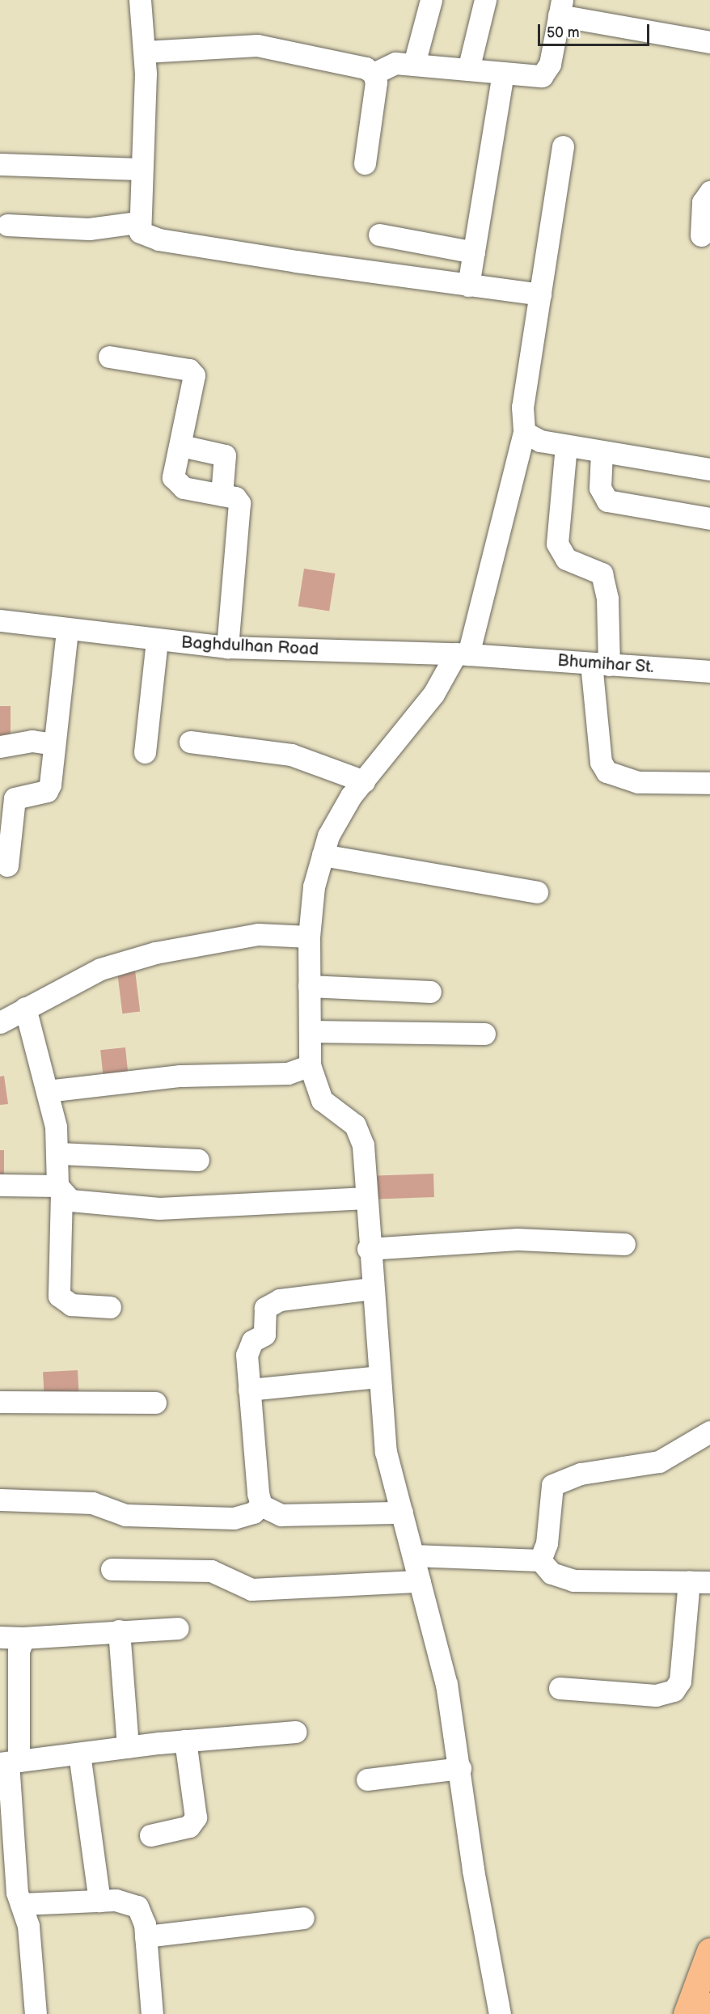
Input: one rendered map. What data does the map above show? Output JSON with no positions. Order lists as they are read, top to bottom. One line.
{"streets":{"street":["Baghdulhan Road","Bhumihar St."]},"crossings":[["Baghdulhan Road","Bhumihar St."]],"scale_bar":"50 m"}
